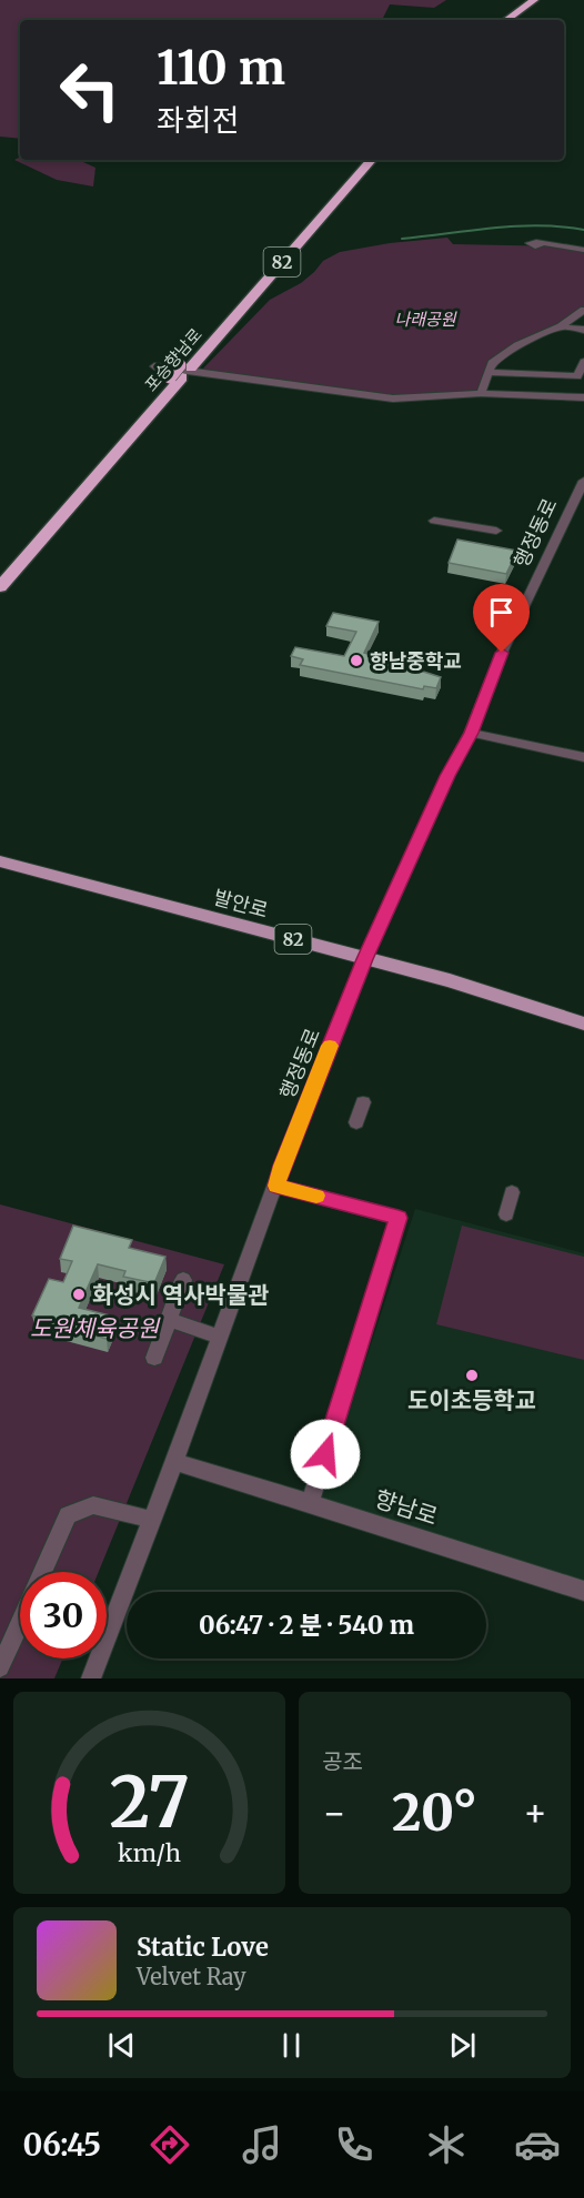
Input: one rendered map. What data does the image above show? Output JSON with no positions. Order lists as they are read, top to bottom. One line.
{"streets":{"highway":["82","포승향남로"],"main road":["발안로"],"street":["행정동로","향남로"]},"crossings":[["행정동로","발안로"],["행정동로","향남로"]],"parks":["나래공원","도원체육공원"],"places":["향남중학교","화성시 역사박물관","도이초등학교"],"page":{"turn":["110 m","좌회전"],"limit":"30","trip":"06:47 · 2 분 · 540 m","tile":"공조","heat":["−","20°","+"],"song":["Static Love","Velvet Ray"],"tabs":"06:45","gauge":["27","km/h"]}}
